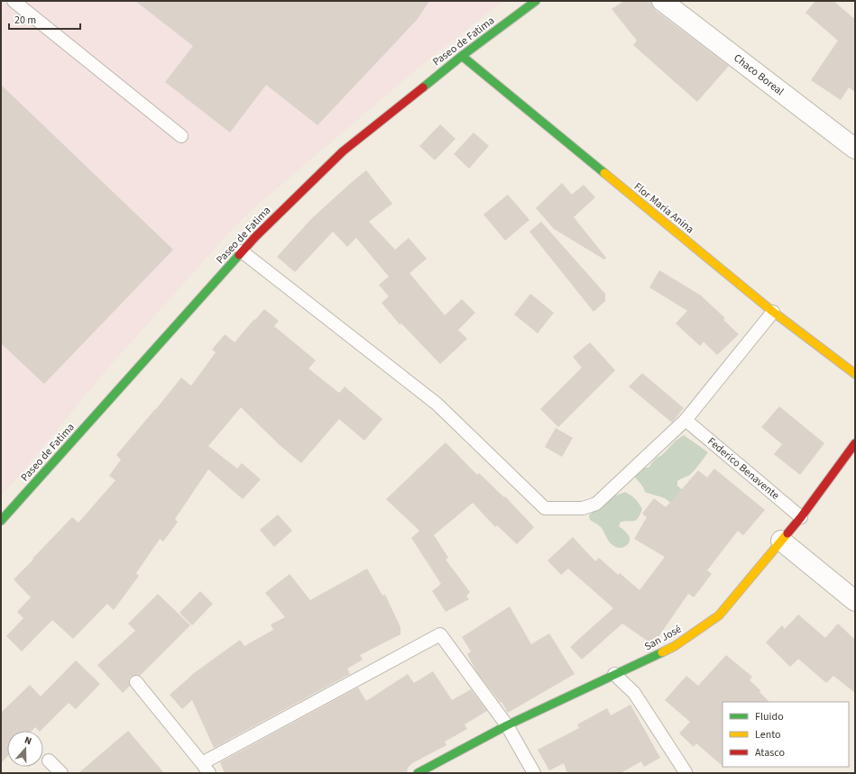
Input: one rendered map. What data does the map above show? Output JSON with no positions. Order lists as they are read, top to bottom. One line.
{"streets":{"street":["Paseo de Fatima","Chaco Boreal","Flor Maria Anina","San José"],"lane":["Federico Benavente"]},"crossings":[["Paseo de Fatima","Flor Maria Anina"],["Federico Benavente","San José"]],"legend":["Fluido","Lento","Atasco"],"scale_bar":"20 m","north":"top"}
